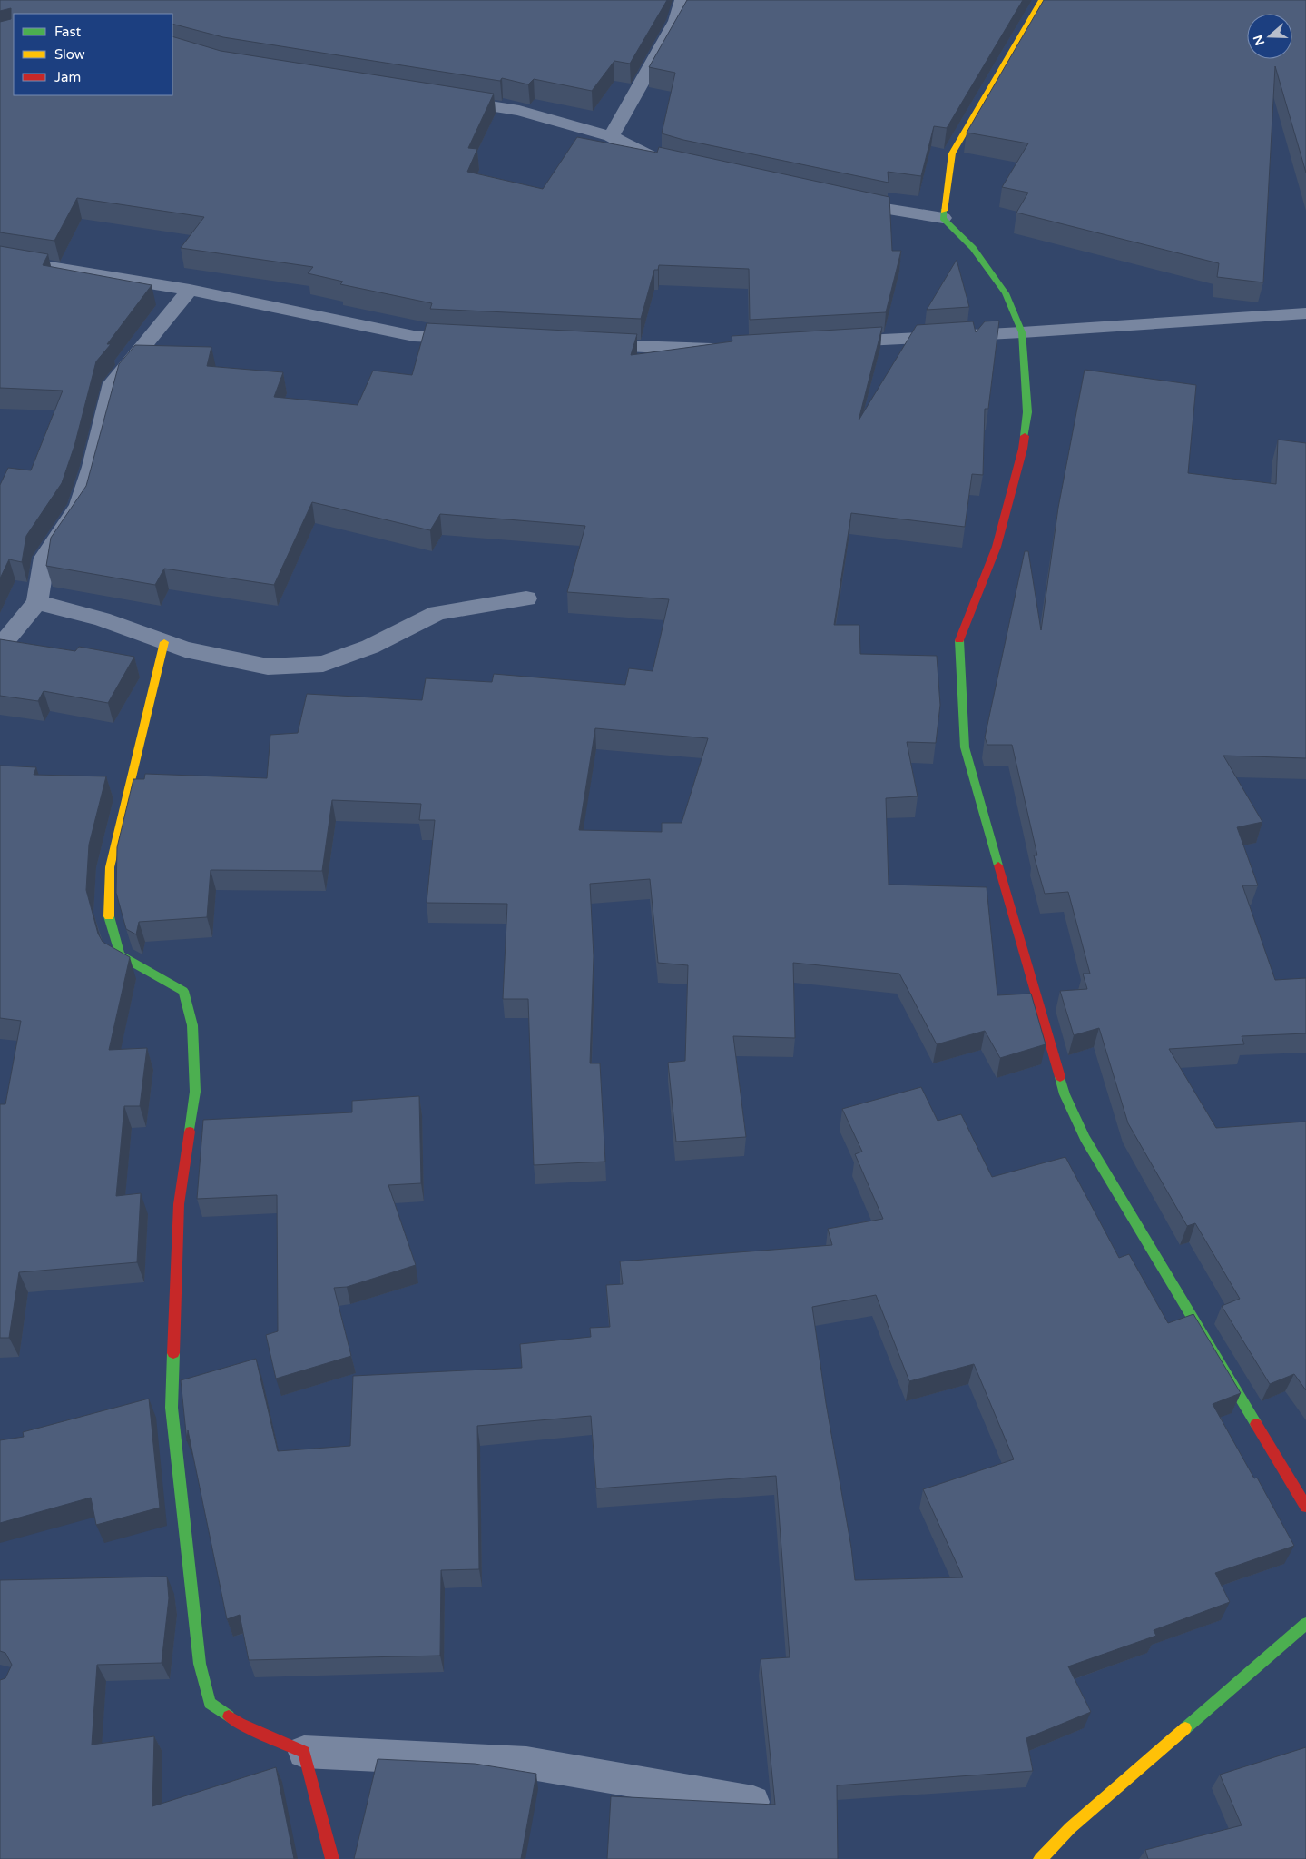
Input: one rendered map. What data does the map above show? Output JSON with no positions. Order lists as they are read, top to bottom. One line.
{"legend":["Fast","Slow","Jam"],"north":"left"}
